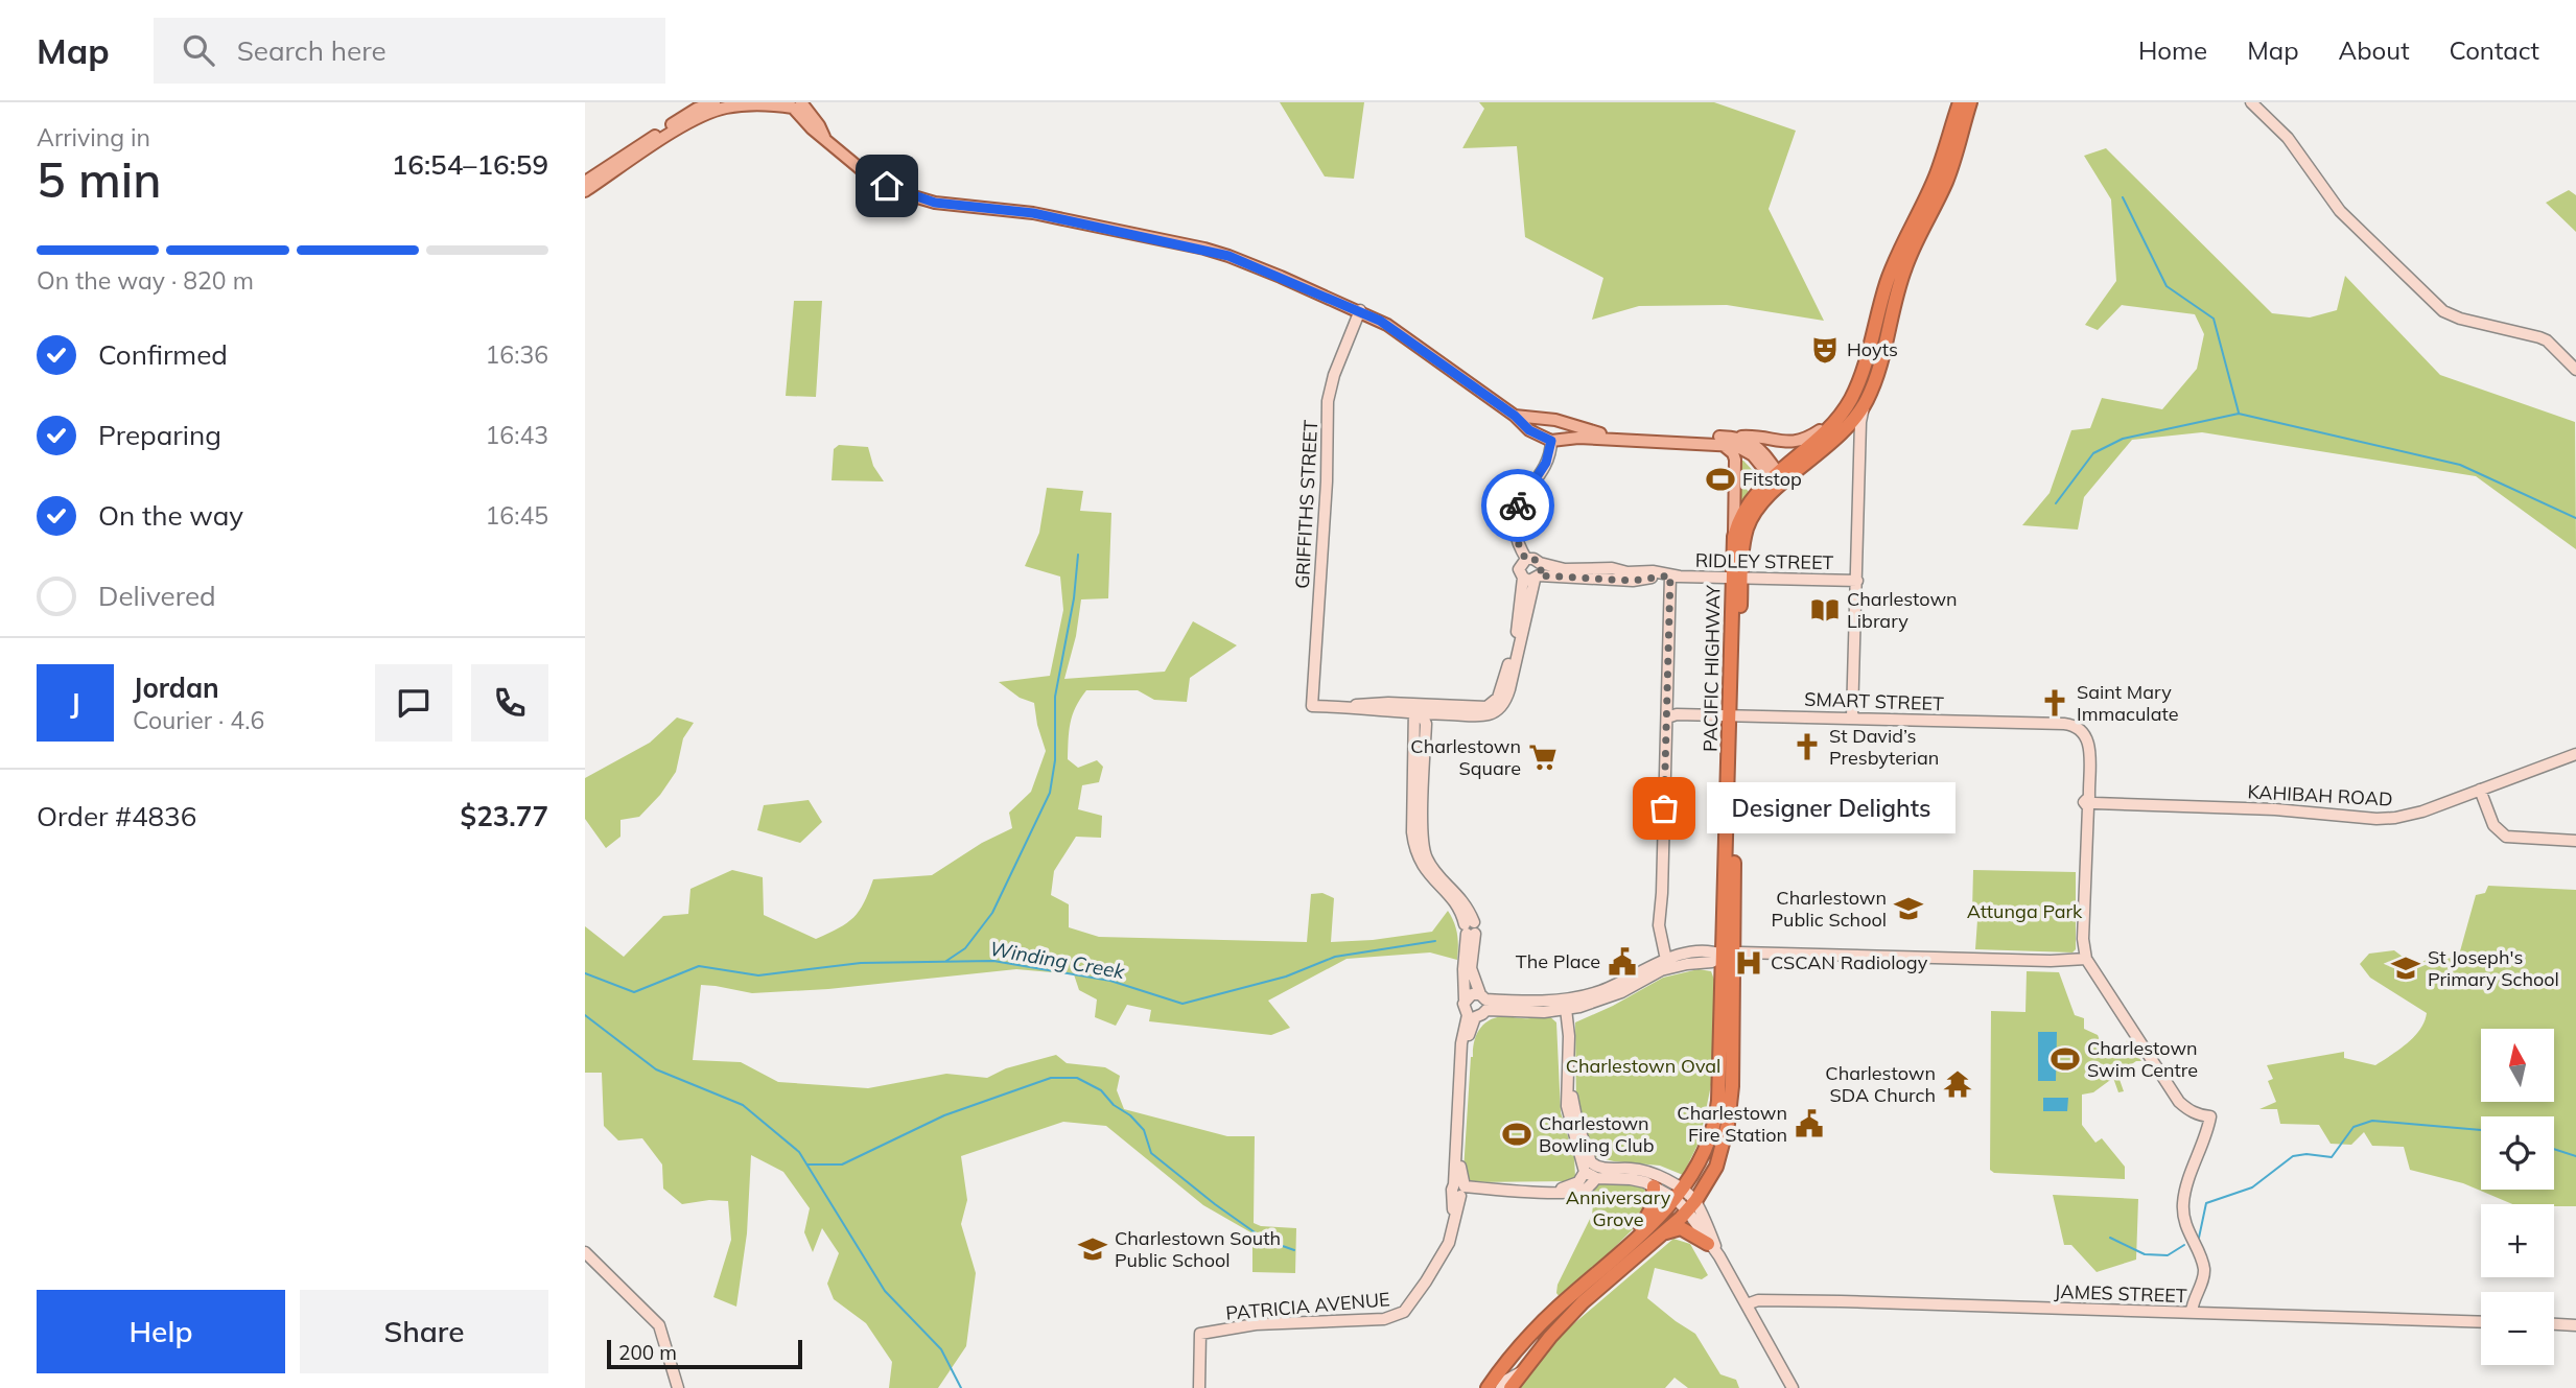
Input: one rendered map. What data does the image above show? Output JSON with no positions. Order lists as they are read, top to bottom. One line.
{"streets":{"highway":["PACIFIC HIGHWAY"],"street":["GRIFFITHS STREET","RIDLEY STREET","SMART STREET","KAHIBAH ROAD","JAMES STREET","PATRICIA AVENUE"]},"crossings":[["RIDLEY STREET","PACIFIC HIGHWAY"],["PACIFIC HIGHWAY","SMART STREET"],["SMART STREET","KAHIBAH ROAD"]],"water":["Winding Creek"],"parks":["Attunga Park","Charlestown Oval","Anniversary Grove"],"places":{"theatre":["Hoyts"],"sports":["Fitstop","Charlestown Swim Centre","Charlestown Bowling Club"],"library":["Charlestown Library"],"church":["Saint Mary Immaculate","St David’s Presbyterian"],"supermarket":["Charlestown Square"],"other":["Designer Delights"],"school or university":["Charlestown Public School","St Joseph's Primary School","Charlestown South Public School"],"public building":["The Place","Charlestown Fire Station"],"hospital":["CSCAN Radiology"],"temple":["Charlestown SDA Church"]},"scale_bar":"200 m","north":"top","page":{"header":"Map","search":"Search here","nav":["Home","Map","About","Contact"],"heading":["5 min","Arriving in","16:54–16:59"],"panel":["Jordan","Courier · 4.6","Order #4836","$23.77"],"bar":"On the way · 820 m","list":[["Confirmed","16:36"],["Preparing","16:43"],["On the way","16:45"],"Delivered"],"round":"J","bubble":"Designer Delights","map_buttons":["+","−"],"buttons":["Help","Share"],"scale":"200 m"}}
